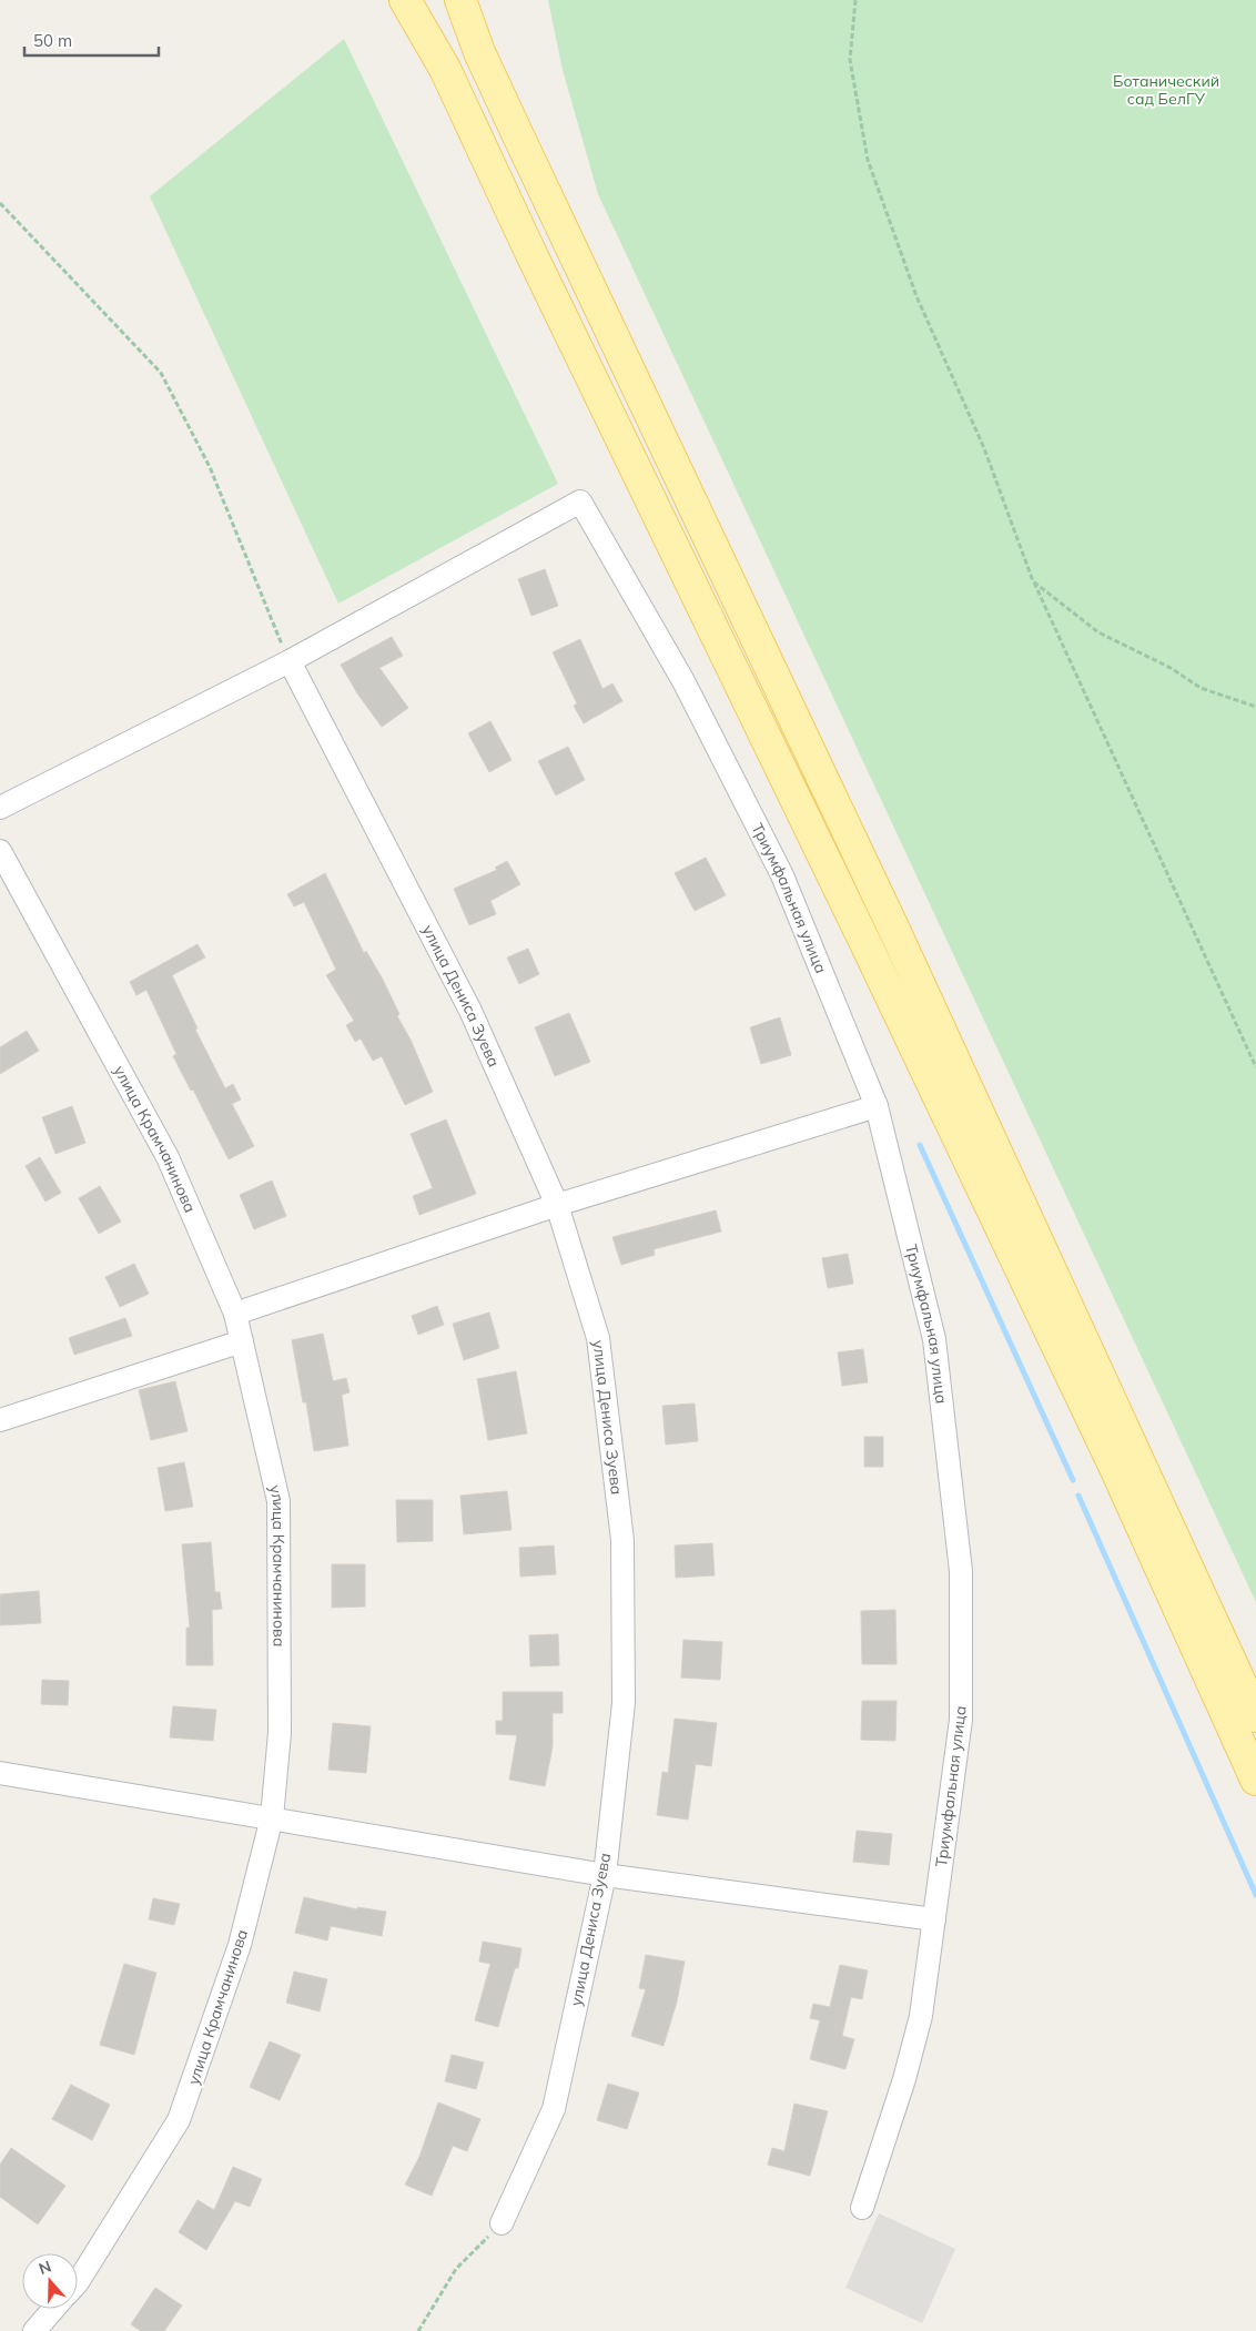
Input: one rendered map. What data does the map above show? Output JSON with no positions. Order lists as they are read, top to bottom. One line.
{"streets":{"street":["Триумфальная улица","улица Дениса Зуева","улица Крамчанинова"]},"crossings":[["Триумфальная улица","улица Дениса Зуева"]],"parks":["Ботанический сад БелГУ"],"scale_bar":"50 m","north":"top"}
